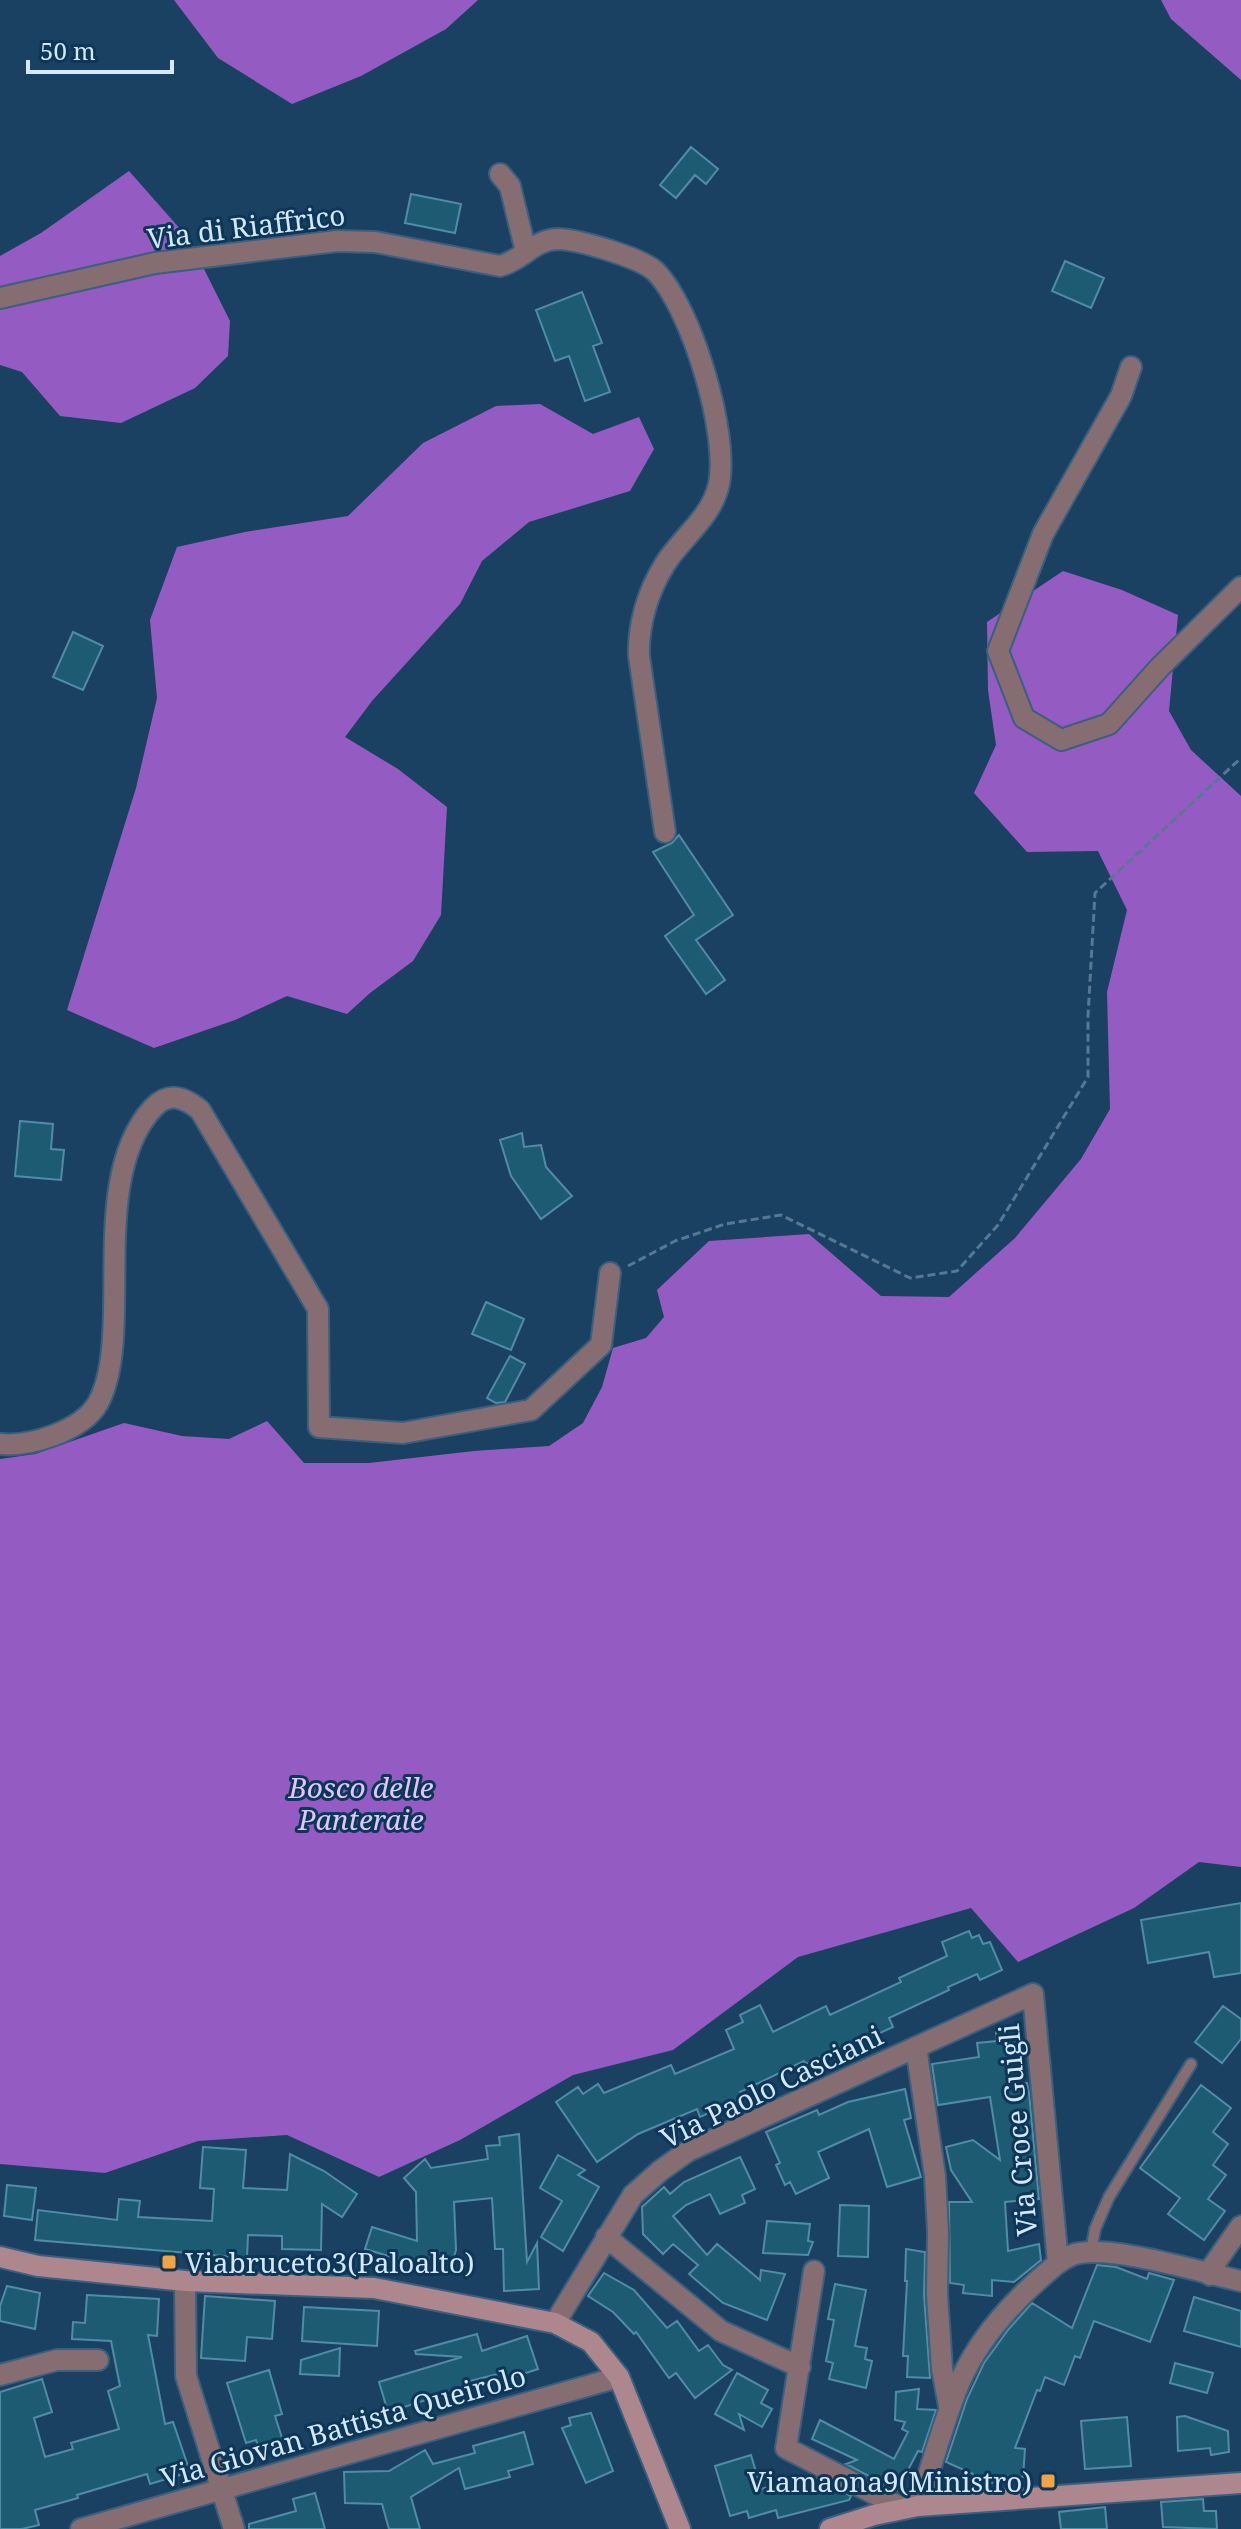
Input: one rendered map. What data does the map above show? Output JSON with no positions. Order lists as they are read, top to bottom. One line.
{"streets":{"street":["Via di Riaffrico","Via Paolo Casciani","Via Croce Guigli","Via Giovan Battista Queirolo"]},"crossings":[["Via Paolo Casciani","Via Croce Guigli"]],"parks":["Bosco delle Panteraie"],"places":{"transit":["Viabruceto3(Paloalto)","Viamaona9(Ministro)"]},"scale_bar":"50 m"}
